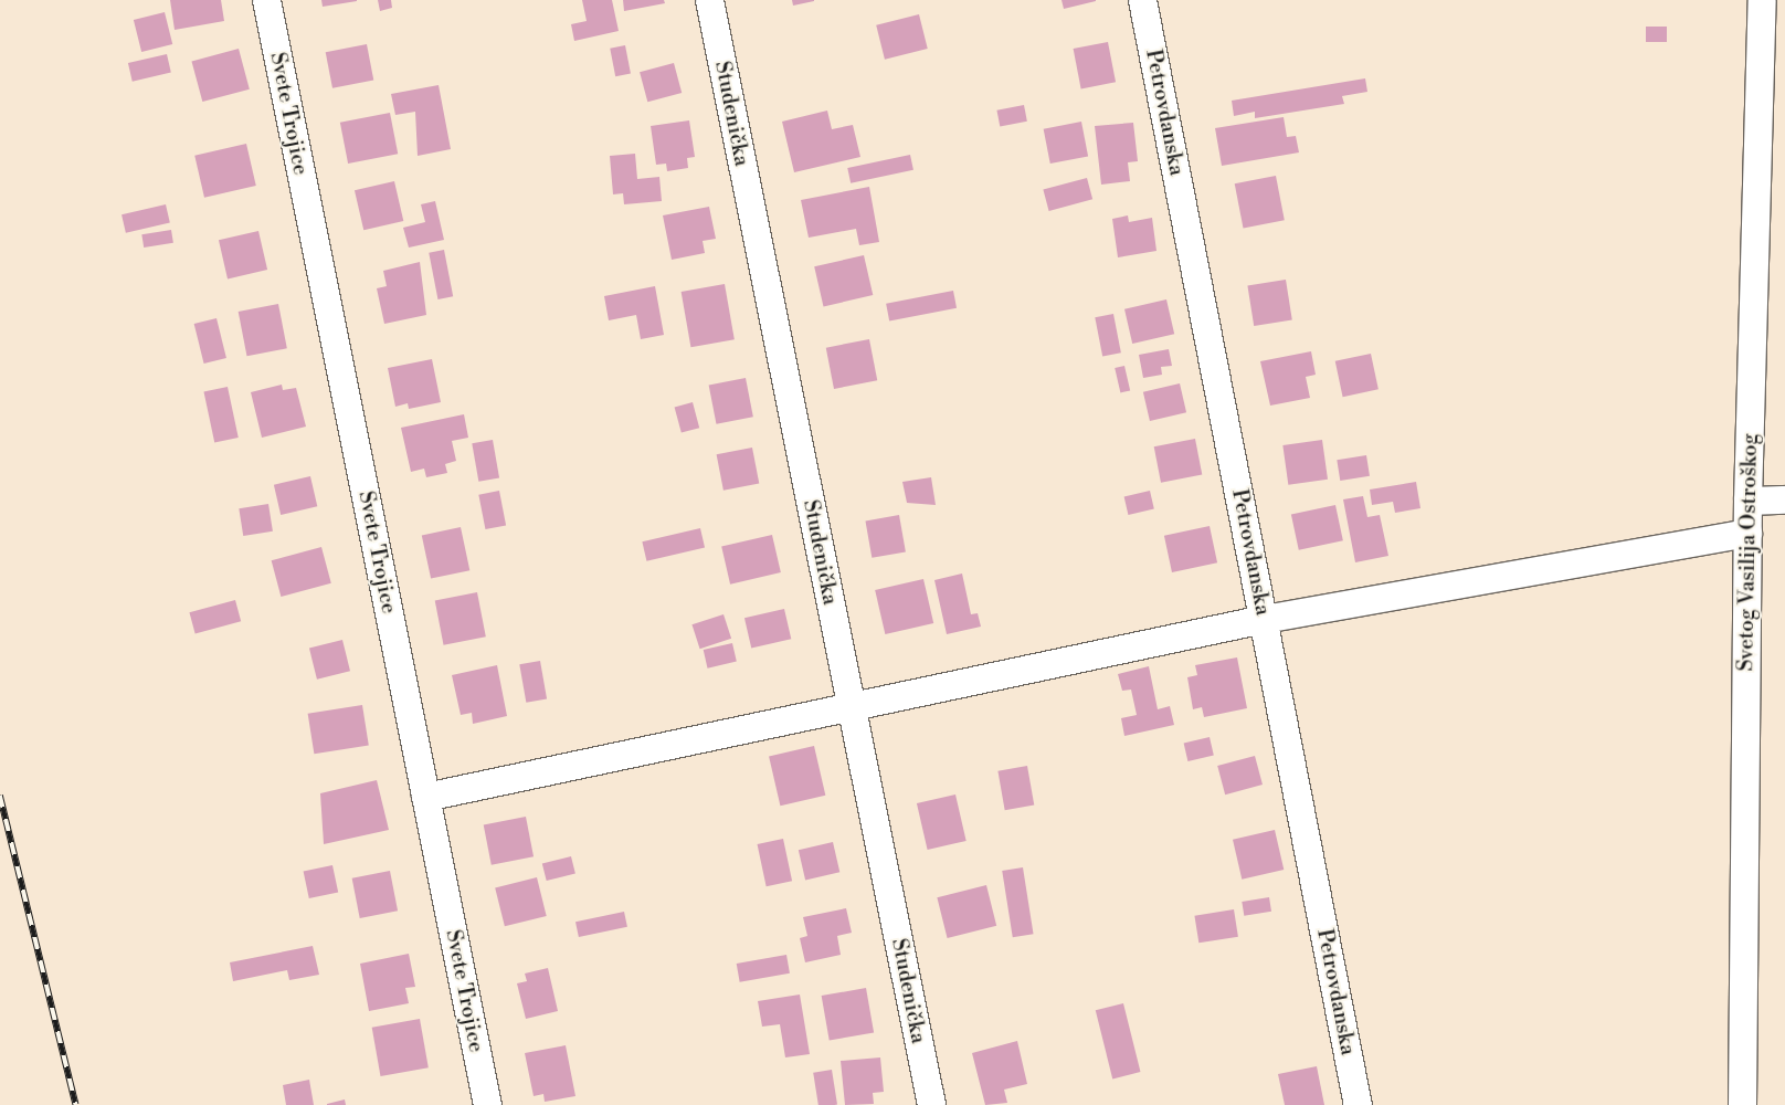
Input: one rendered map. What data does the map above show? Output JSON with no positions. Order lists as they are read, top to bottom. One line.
{"streets":{"street":["Petrovdanska","Svete Trojice","Studenička","Svetog Vasilija Ostroškog"]}}
